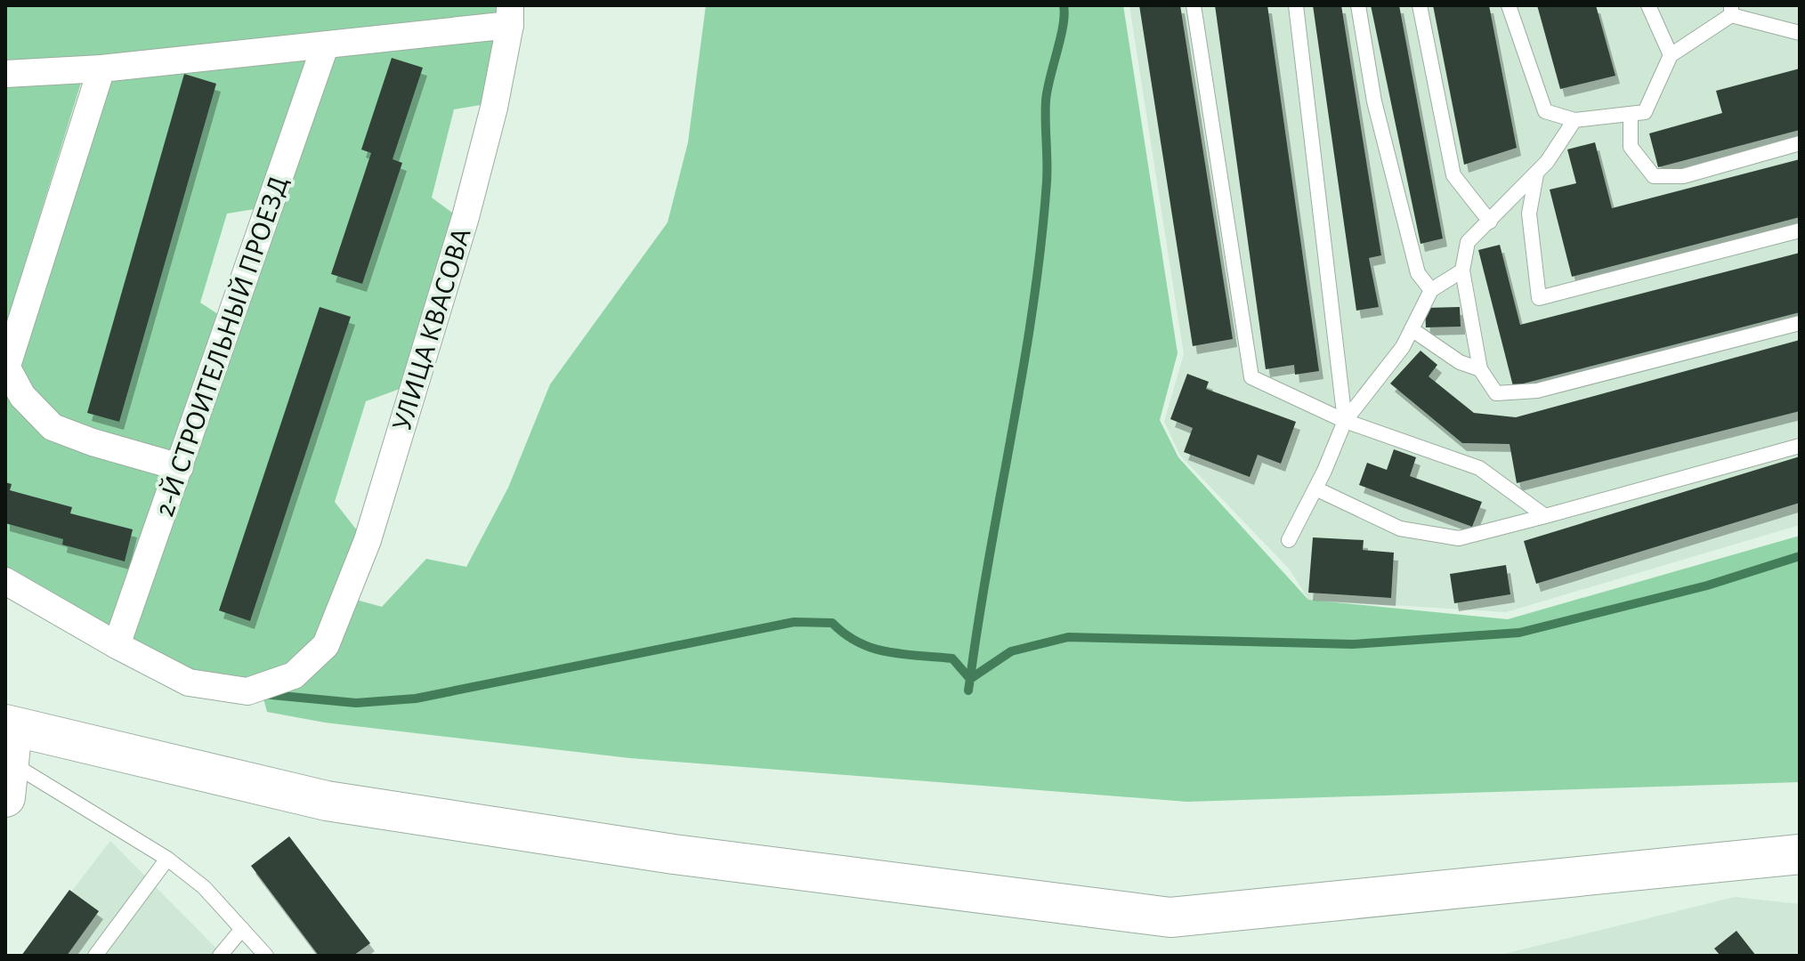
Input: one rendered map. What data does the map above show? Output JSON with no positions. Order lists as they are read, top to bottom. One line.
{"streets":{"street":["УЛИЦА КВАСОВА","2-Й СТРОИТЕЛЬНЫЙ ПРОЕЗД"]},"crossings":[["УЛИЦА КВАСОВА","2-Й СТРОИТЕЛЬНЫЙ ПРОЕЗД"]]}
